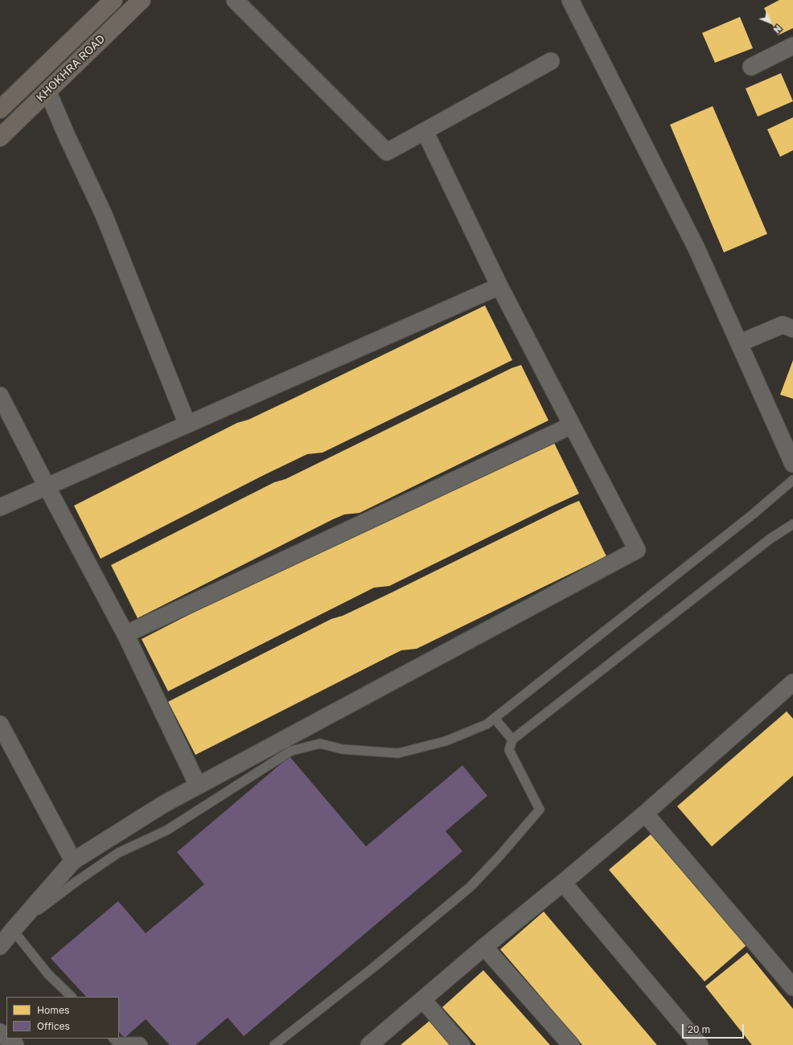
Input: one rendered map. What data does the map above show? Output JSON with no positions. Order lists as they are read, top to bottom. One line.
{"streets":{"main road":["KHOKHRA ROAD"]},"legend":["Homes","Offices"],"scale_bar":"20 m","north":"bottom right"}
